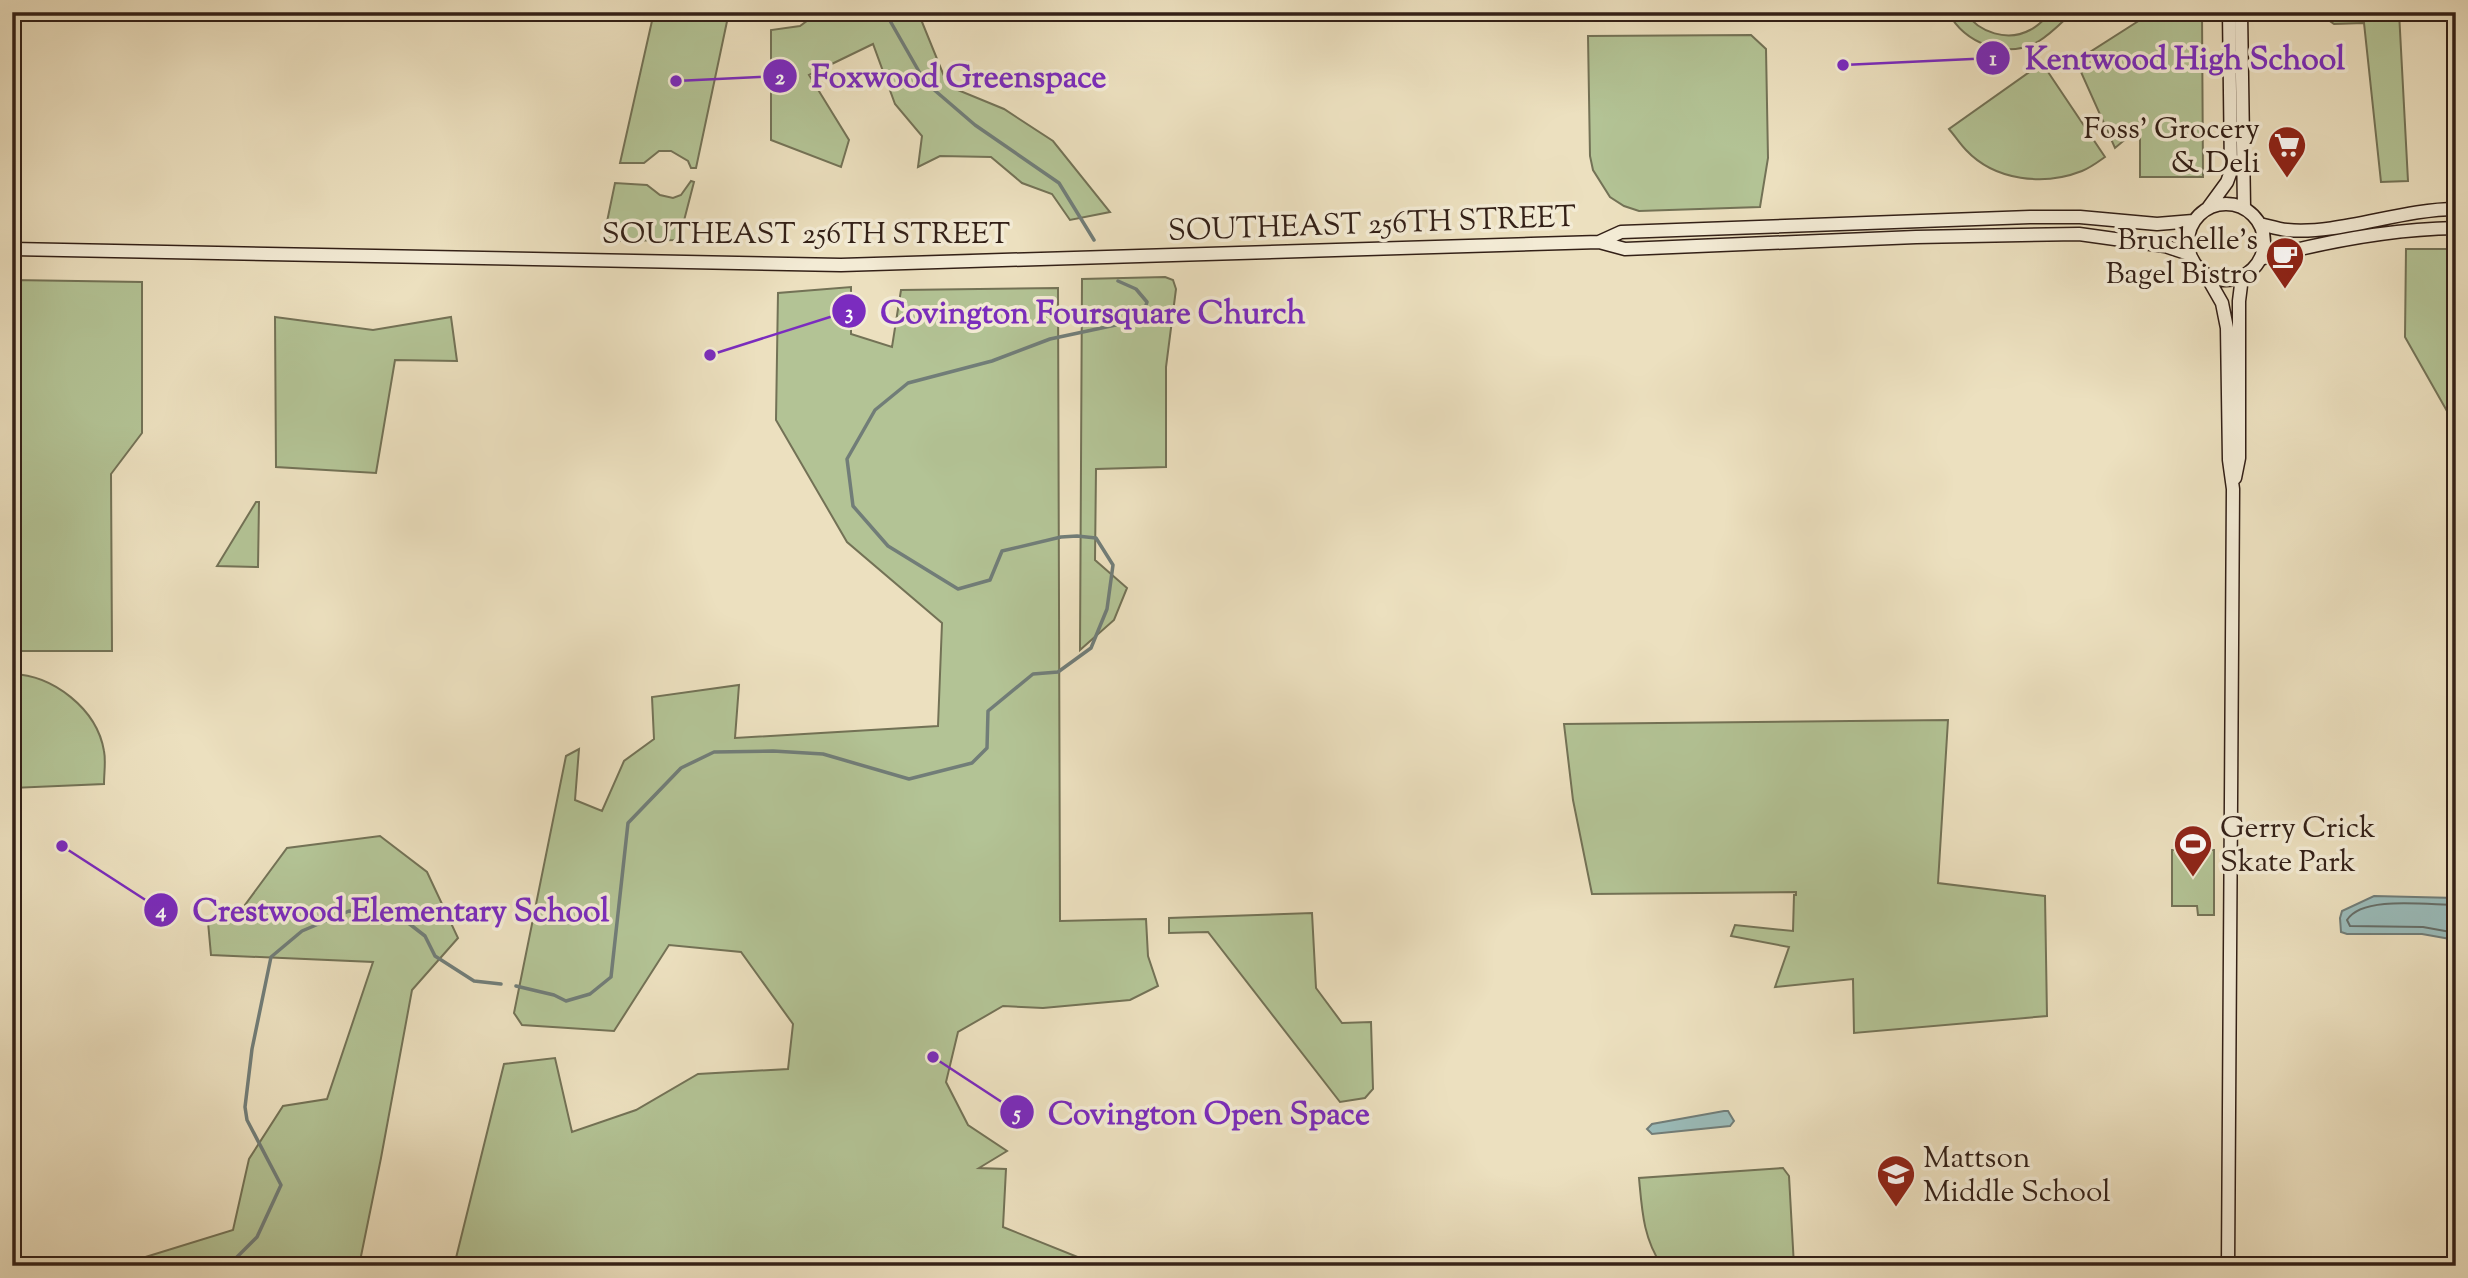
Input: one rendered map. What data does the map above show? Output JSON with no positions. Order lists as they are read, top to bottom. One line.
{"streets":{"main road":["SOUTHEAST 256TH STREET"]},"places":{"other":["Kentwood High School","Foxwood Greenspace","Covington Foursquare Church","Crestwood Elementary School","Covington Open Space"],"supermarket":["Foss' Grocery & Deli"],"cafe":["Bruchelle's Bagel Bistro"],"sports":["Gerry Crick Skate Park"],"school or university":["Mattson Middle School"]}}
